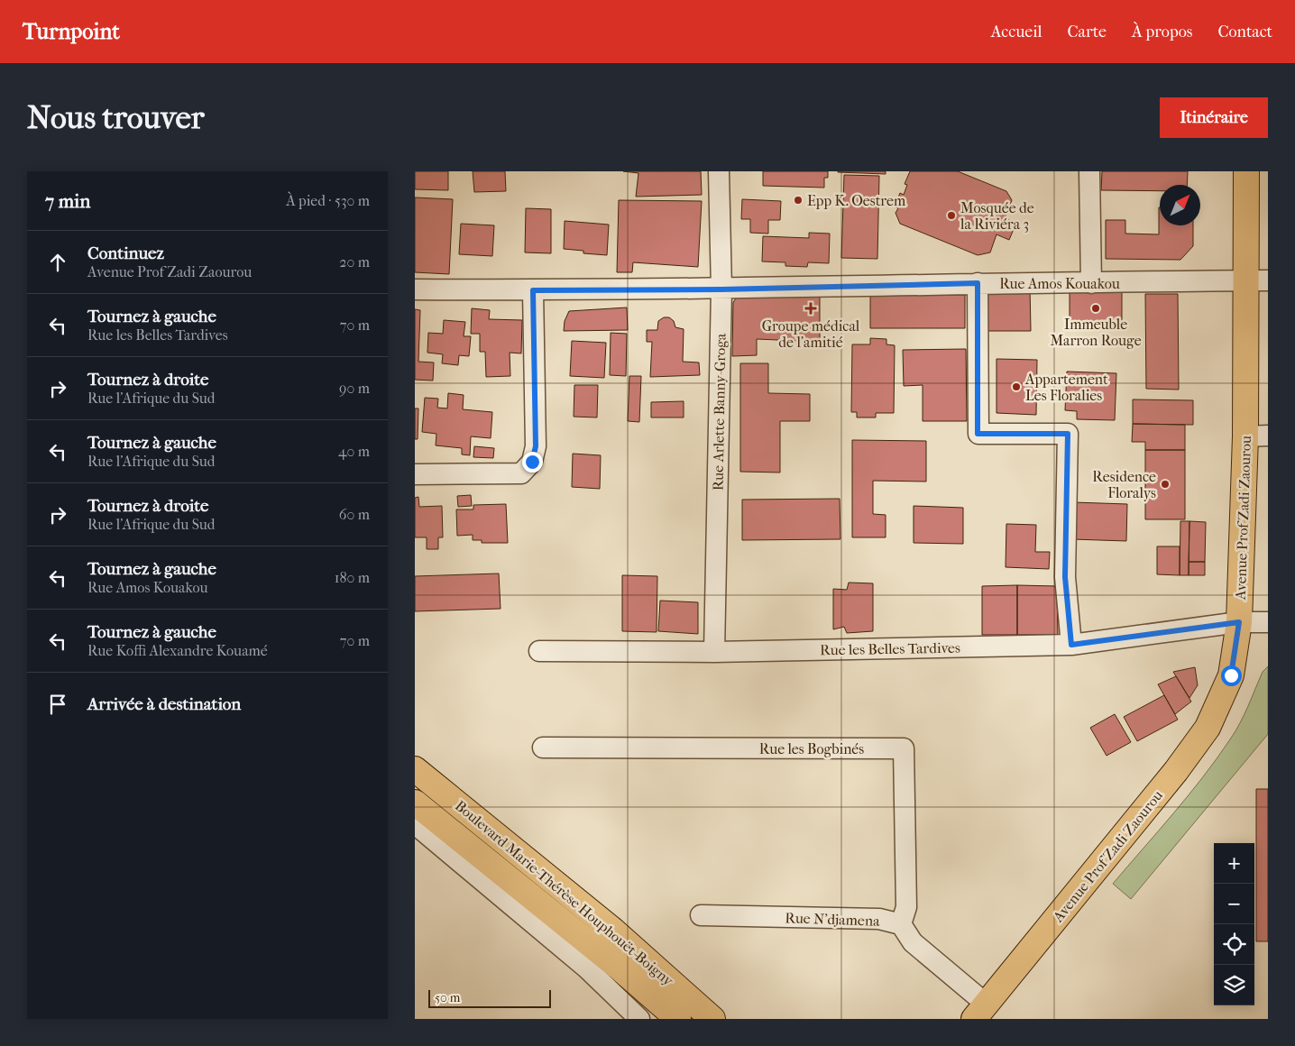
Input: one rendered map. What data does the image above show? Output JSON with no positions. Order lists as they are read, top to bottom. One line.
{"streets":{"main road":["Avenue Prof Zadi Zaourou","Boulevard Marie-Thérèse Houphouët-Boigny"],"street":["Rue Amos Kouakou","Rue Arlette Banny-Groga","Rue les Belles Tardives","Rue les Bogbinés","Rue N'djamena"]},"crossings":[["Rue Amos Kouakou","Rue Arlette Banny-Groga"],["Rue Amos Kouakou","Avenue Prof Zadi Zaourou"],["Rue Arlette Banny-Groga","Rue les Belles Tardives"],["Avenue Prof Zadi Zaourou","Rue les Belles Tardives"],["Avenue Prof Zadi Zaourou","Rue N'djamena"],["Rue les Bogbinés","Rue N'djamena"]],"places":{"other":["Epp K. Oestrem","Mosquée de la Riviéra 3","Immeuble Marron Rouge","Appartement Les Floralies","Residence Floralys"],"health":["Groupe médical de l'amitié"]},"scale_bar":"50 m","north":"top right","page":{"header":"Turnpoint","nav":["Accueil","Carte","À propos","Contact"],"buttons":"Itinéraire","title":"Nous trouver","heading":["7 min","À pied · 530 m"],"list":[["Continuez","Avenue Prof Zadi Zaourou","20 m"],["Tournez à gauche","Rue les Belles Tardives","70 m"],["Tournez à droite","Rue l'Afrique du Sud","90 m"],["Tournez à gauche","Rue l'Afrique du Sud","40 m"],["Tournez à droite","Rue l'Afrique du Sud","60 m"],["Tournez à gauche","Rue Amos Kouakou","180 m"],["Tournez à gauche","Rue Koffi Alexandre Kouamé","70 m"],"Arrivée à destination"],"map_buttons":["+","−"],"scale":"50 m"}}
